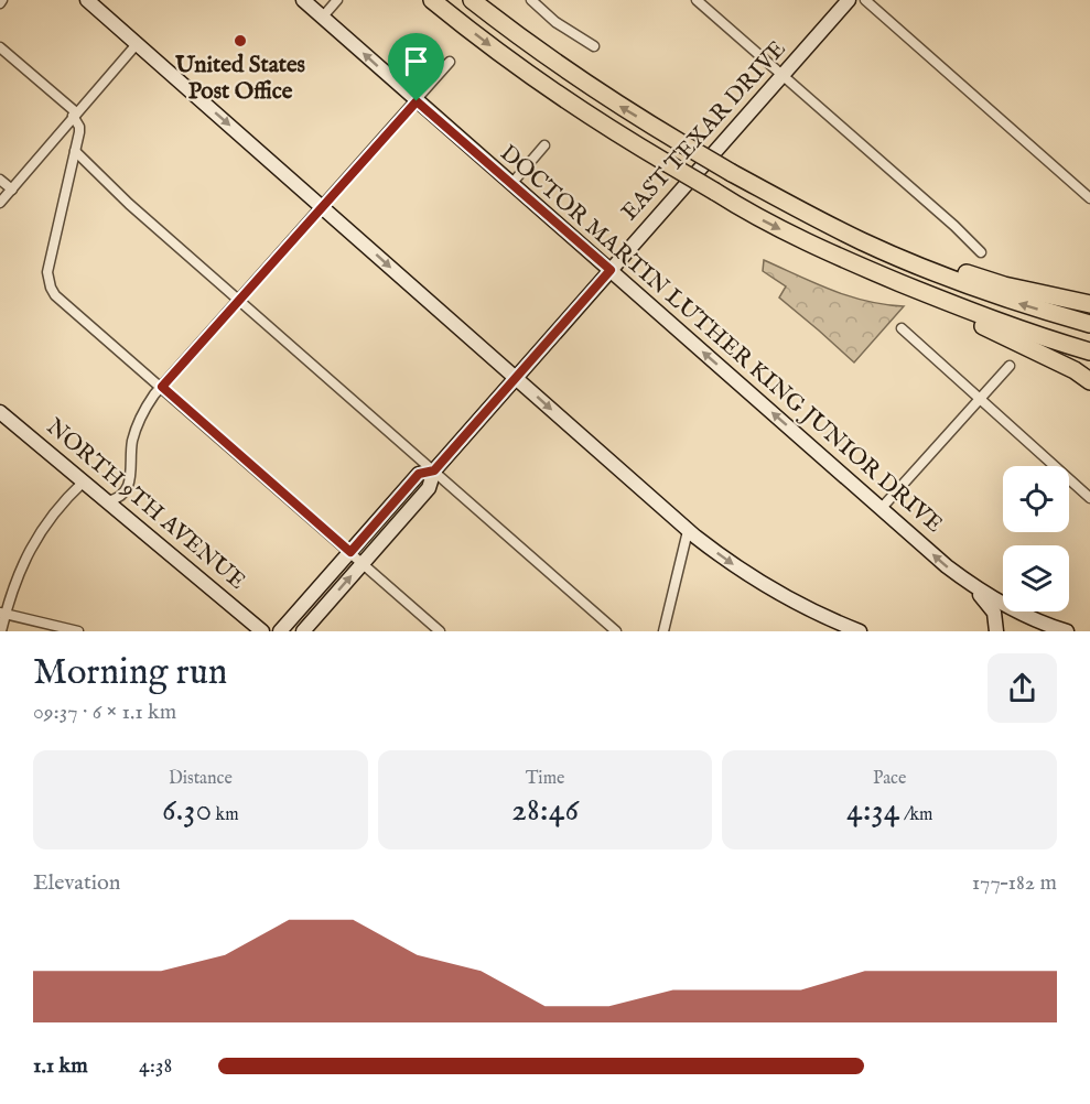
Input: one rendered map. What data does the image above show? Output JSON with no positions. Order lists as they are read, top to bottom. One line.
{"streets":{"main road":["EAST TEXAR DRIVE","DOCTOR MARTIN LUTHER KING JUNIOR DRIVE","NORTH 9TH AVENUE"]},"crossings":[["EAST TEXAR DRIVE","DOCTOR MARTIN LUTHER KING JUNIOR DRIVE"]],"one_way":["DOCTOR MARTIN LUTHER KING JUNIOR DRIVE"],"places":["United States Post Office"],"page":{"heading":["Morning run","09:37 · 6 × 1.1 km"],"stats":[["Distance","6.30 km"],["Time","28:46"],["Pace","4:34 /km"]],"chart":["Elevation","177–182 m"],"list":[{"name":"1.1 km","note":"4:38"}]}}
